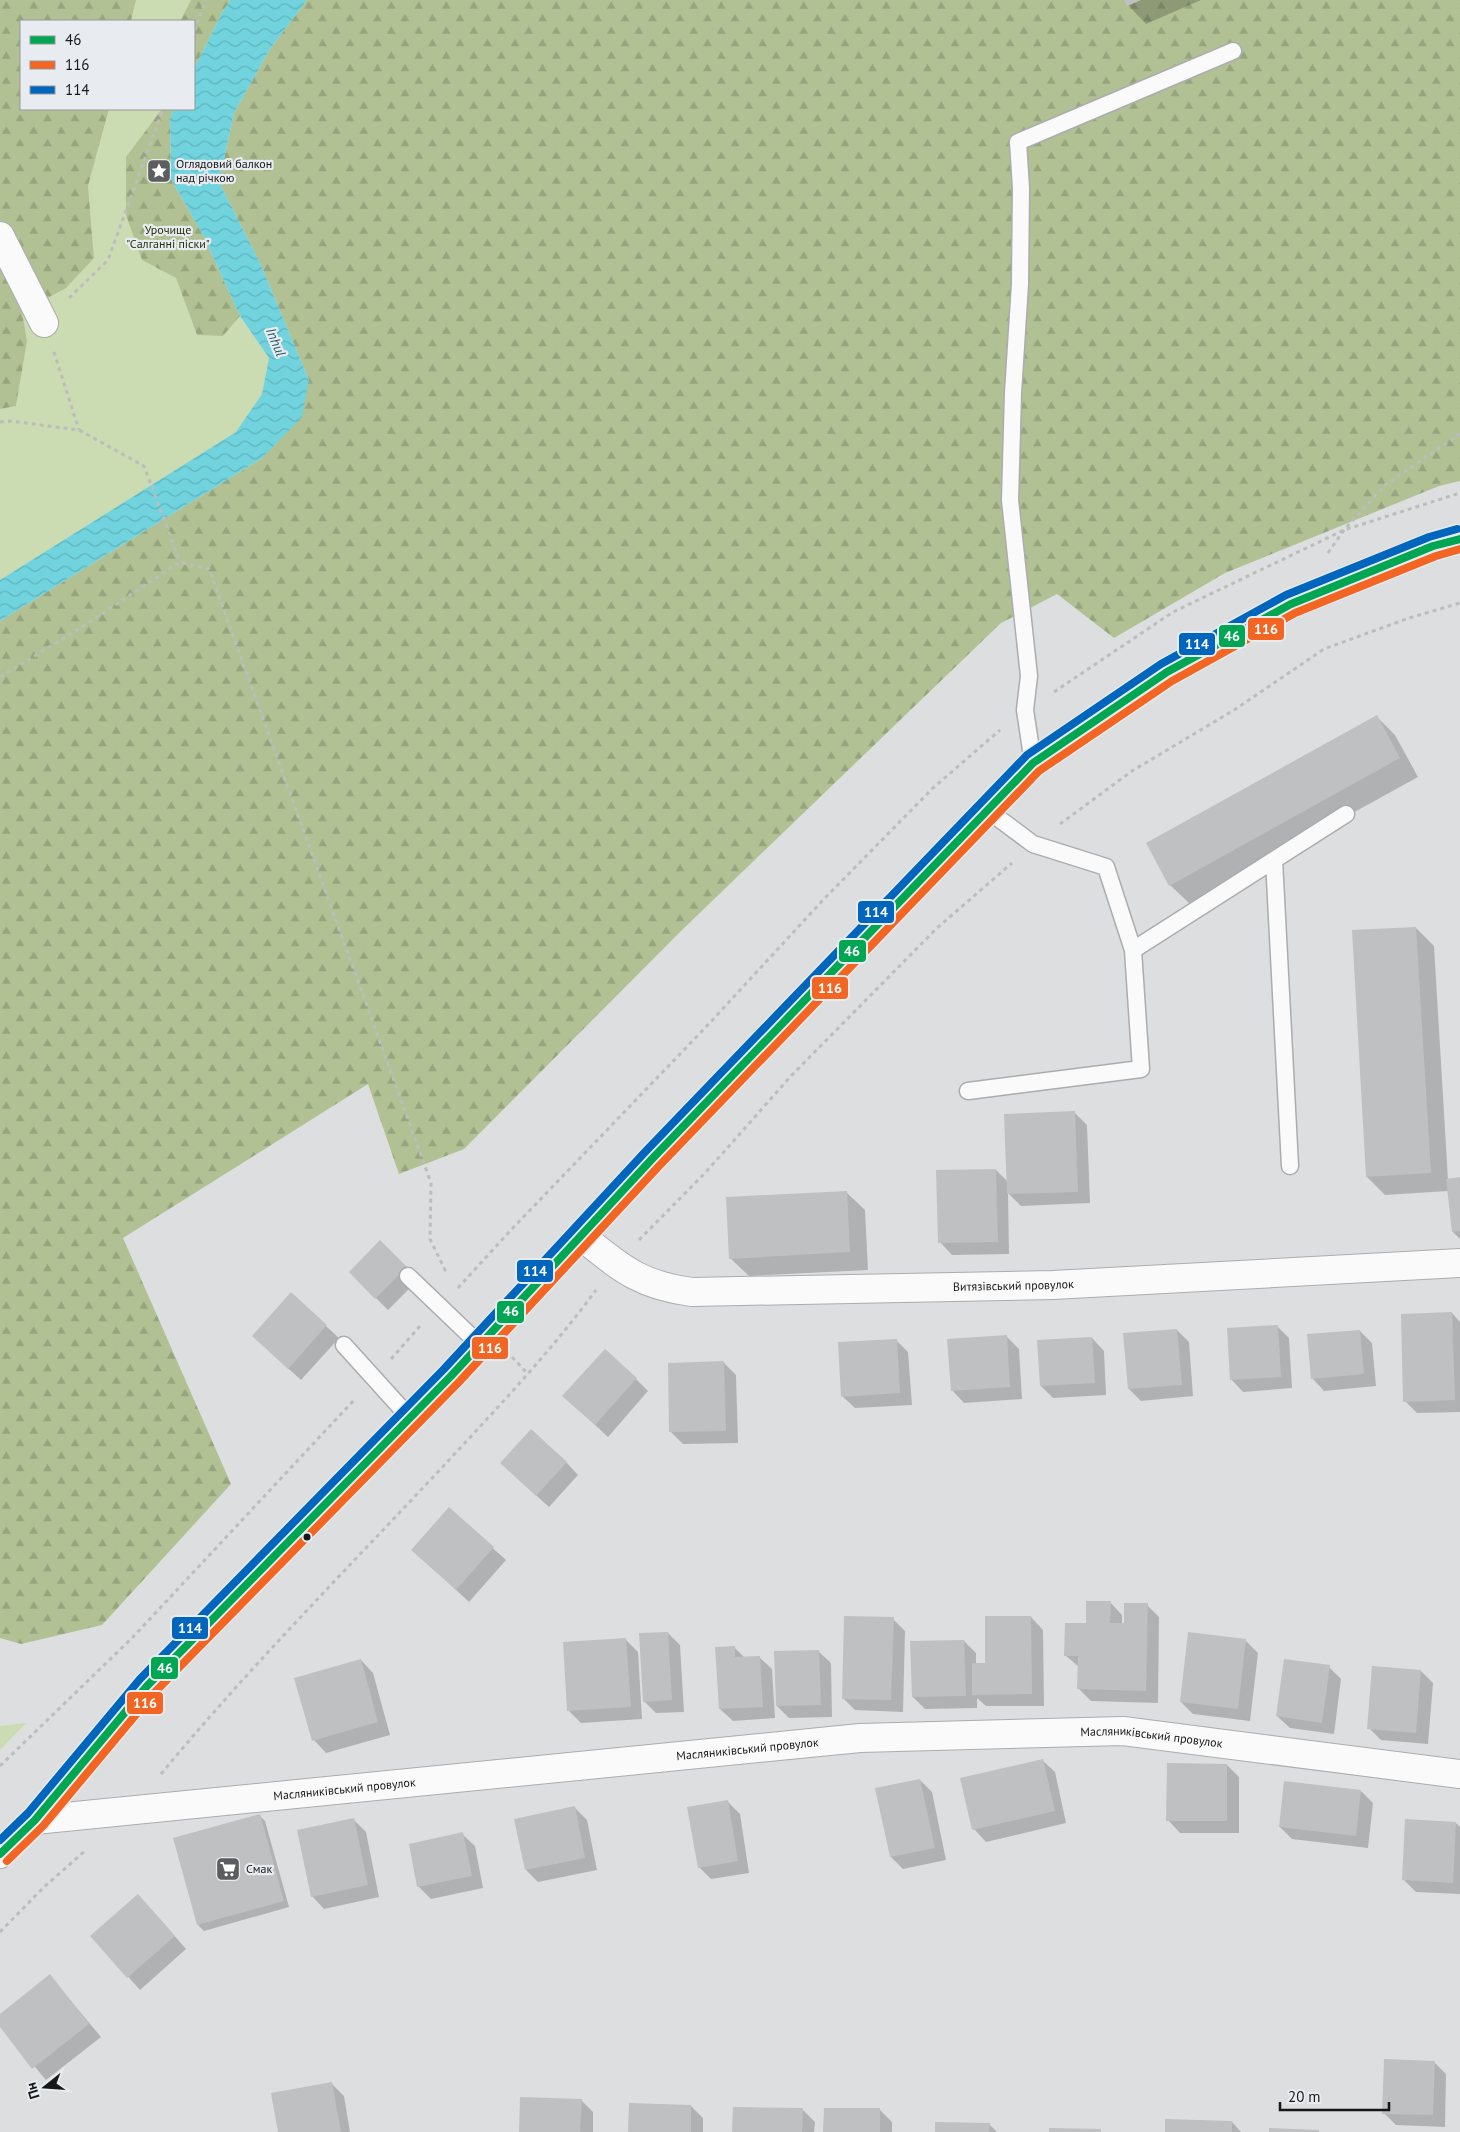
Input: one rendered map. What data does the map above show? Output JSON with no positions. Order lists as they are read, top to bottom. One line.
{"streets":{"street":["Витязівський провулок","Масляниківський провулок"]},"water":["Inhul"],"parks":["Урочище \"Салганні піски\""],"places":{"place":["Оглядовий балкон над річкою"],"supermarket":["Смак"]},"lines":["transit line 114","transit line 46","transit line 116"],"legend":["46","116","114"],"scale_bar":"20 m","north":"left"}
